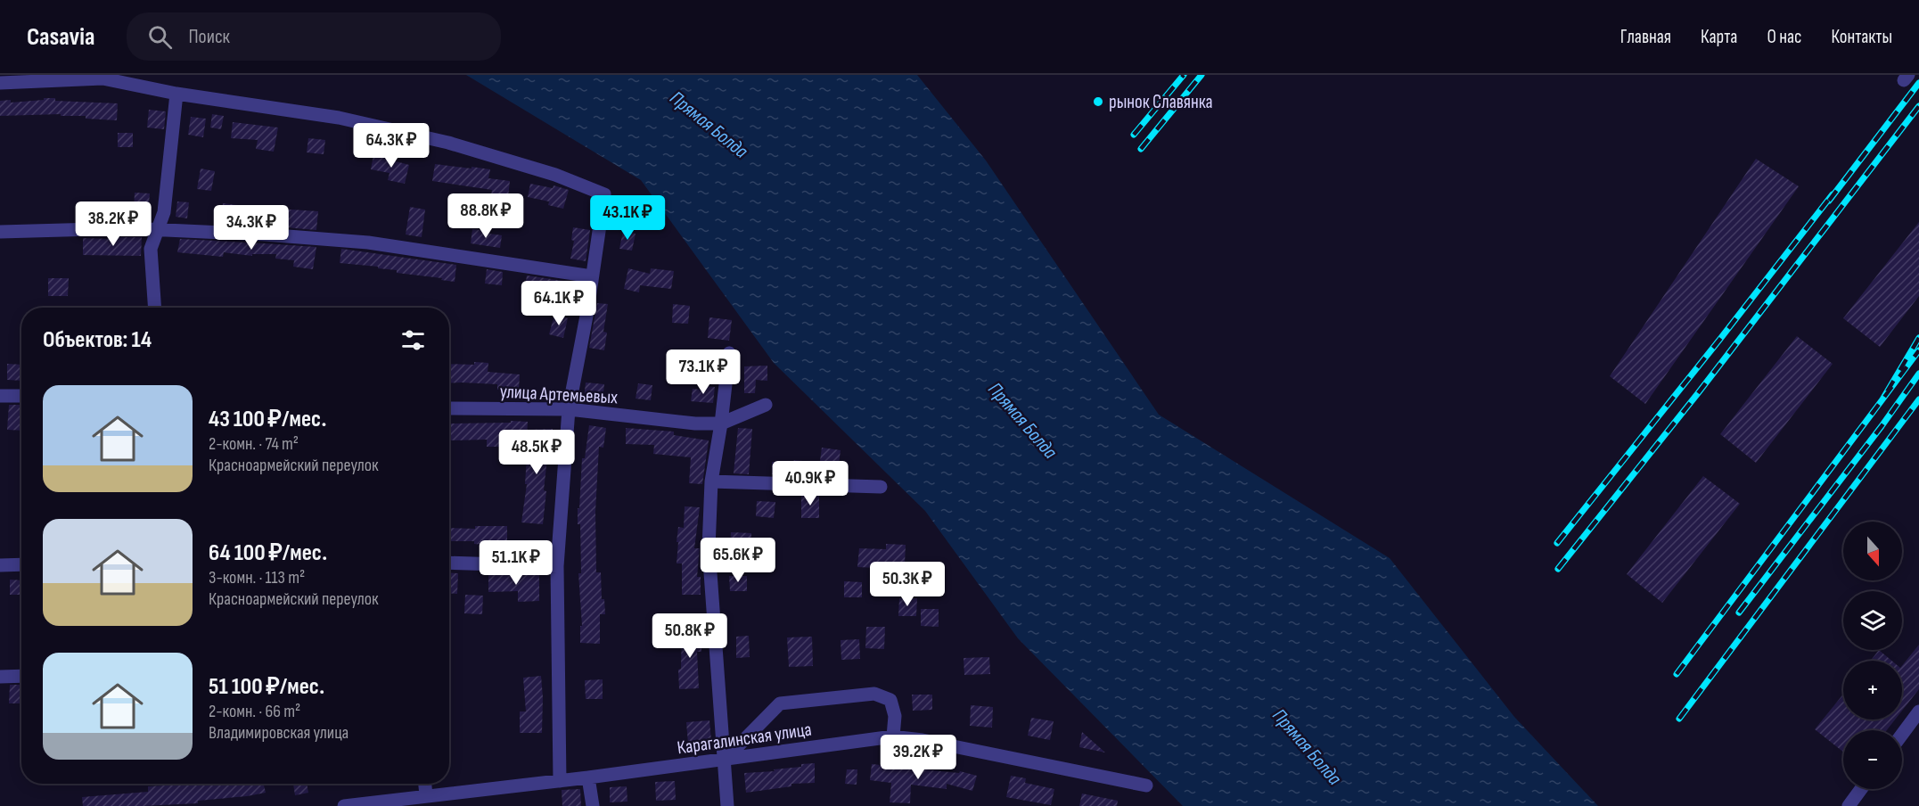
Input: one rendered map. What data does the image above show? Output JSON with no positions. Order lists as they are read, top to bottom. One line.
{"streets":{"street":["улица Артемьевых","Карагалинская улица"]},"water":["Прямая Болда"],"places":["рынок Славянка"],"north":"bottom","page":{"header":"Casavia","search":"Поиск","nav":["Главная","Карта","О нас","Контакты"],"price":["64.3K ₽","88.8K ₽","43.1K ₽","38.2K ₽","34.3K ₽","64.1K ₽","73.1K ₽","48.5K ₽","40.9K ₽","65.6K ₽","51.1K ₽","50.3K ₽","50.8K ₽","39.2K ₽"],"heading":"Объектов: 14","list":[{"name":"43 100 ₽/мес.","note":"2-комн. · 74 m² · Красноармейский переулок"},{"name":"64 100 ₽/мес.","note":"3-комн. · 113 m² · Красноармейский переулок"},{"name":"51 100 ₽/мес.","note":"2-комн. · 66 m² · Владимировская улица"}],"map_buttons":["+","−"]}}
